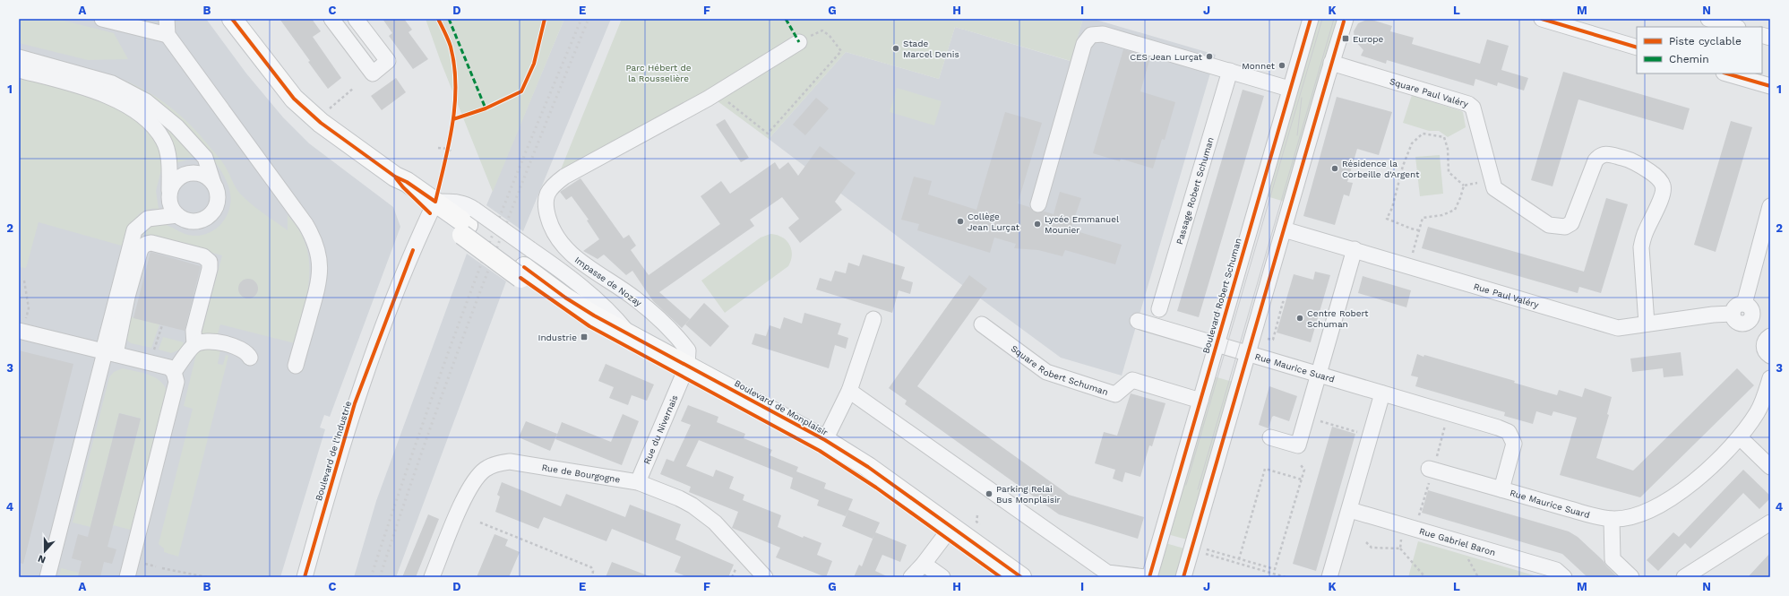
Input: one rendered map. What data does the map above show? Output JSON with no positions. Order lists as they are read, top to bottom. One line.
{"streets":{"main road":["Boulevard de Monplaisir"],"street":["Square Paul Valéry","Passage Robert Schuman","Impasse de Nozay","Rue Paul Valéry","Boulevard Robert Schuman","Rue Maurice Suard","Square Robert Schuman","Rue du Nivernais","Boulevard de l'Industrie","Rue de Bourgogne","Rue Gabriel Baron"]},"crossings":[["Square Paul Valéry","Rue Paul Valéry"],["Impasse de Nozay","Boulevard de Monplaisir"],["Impasse de Nozay","Rue du Nivernais"],["Boulevard Robert Schuman","Rue Maurice Suard"],["Boulevard Robert Schuman","Square Robert Schuman"],["Boulevard de Monplaisir","Rue du Nivernais"],["Boulevard de Monplaisir","Boulevard de l'Industrie"],["Rue du Nivernais","Rue de Bourgogne"]],"parks":["Parc Hébert de la Rousselière"],"places":{"transit":["Europe","Industrie"],"other":["Stade Marcel Denis","CES Jean Lurçat","Monnet","Résidence la Corbeille d'Argent","Collège Jean Lurçat","Lycée Emmanuel Mounier","Centre Robert Schuman","Parking Relai Bus Monplaisir"]},"legend":["Piste cyclable","Chemin"],"north":"bottom","grid":{"columns":["A","B","C","D","E","F","G","H","I","J","K","L","M","N"],"rows":["1","2","3","4"]}}
